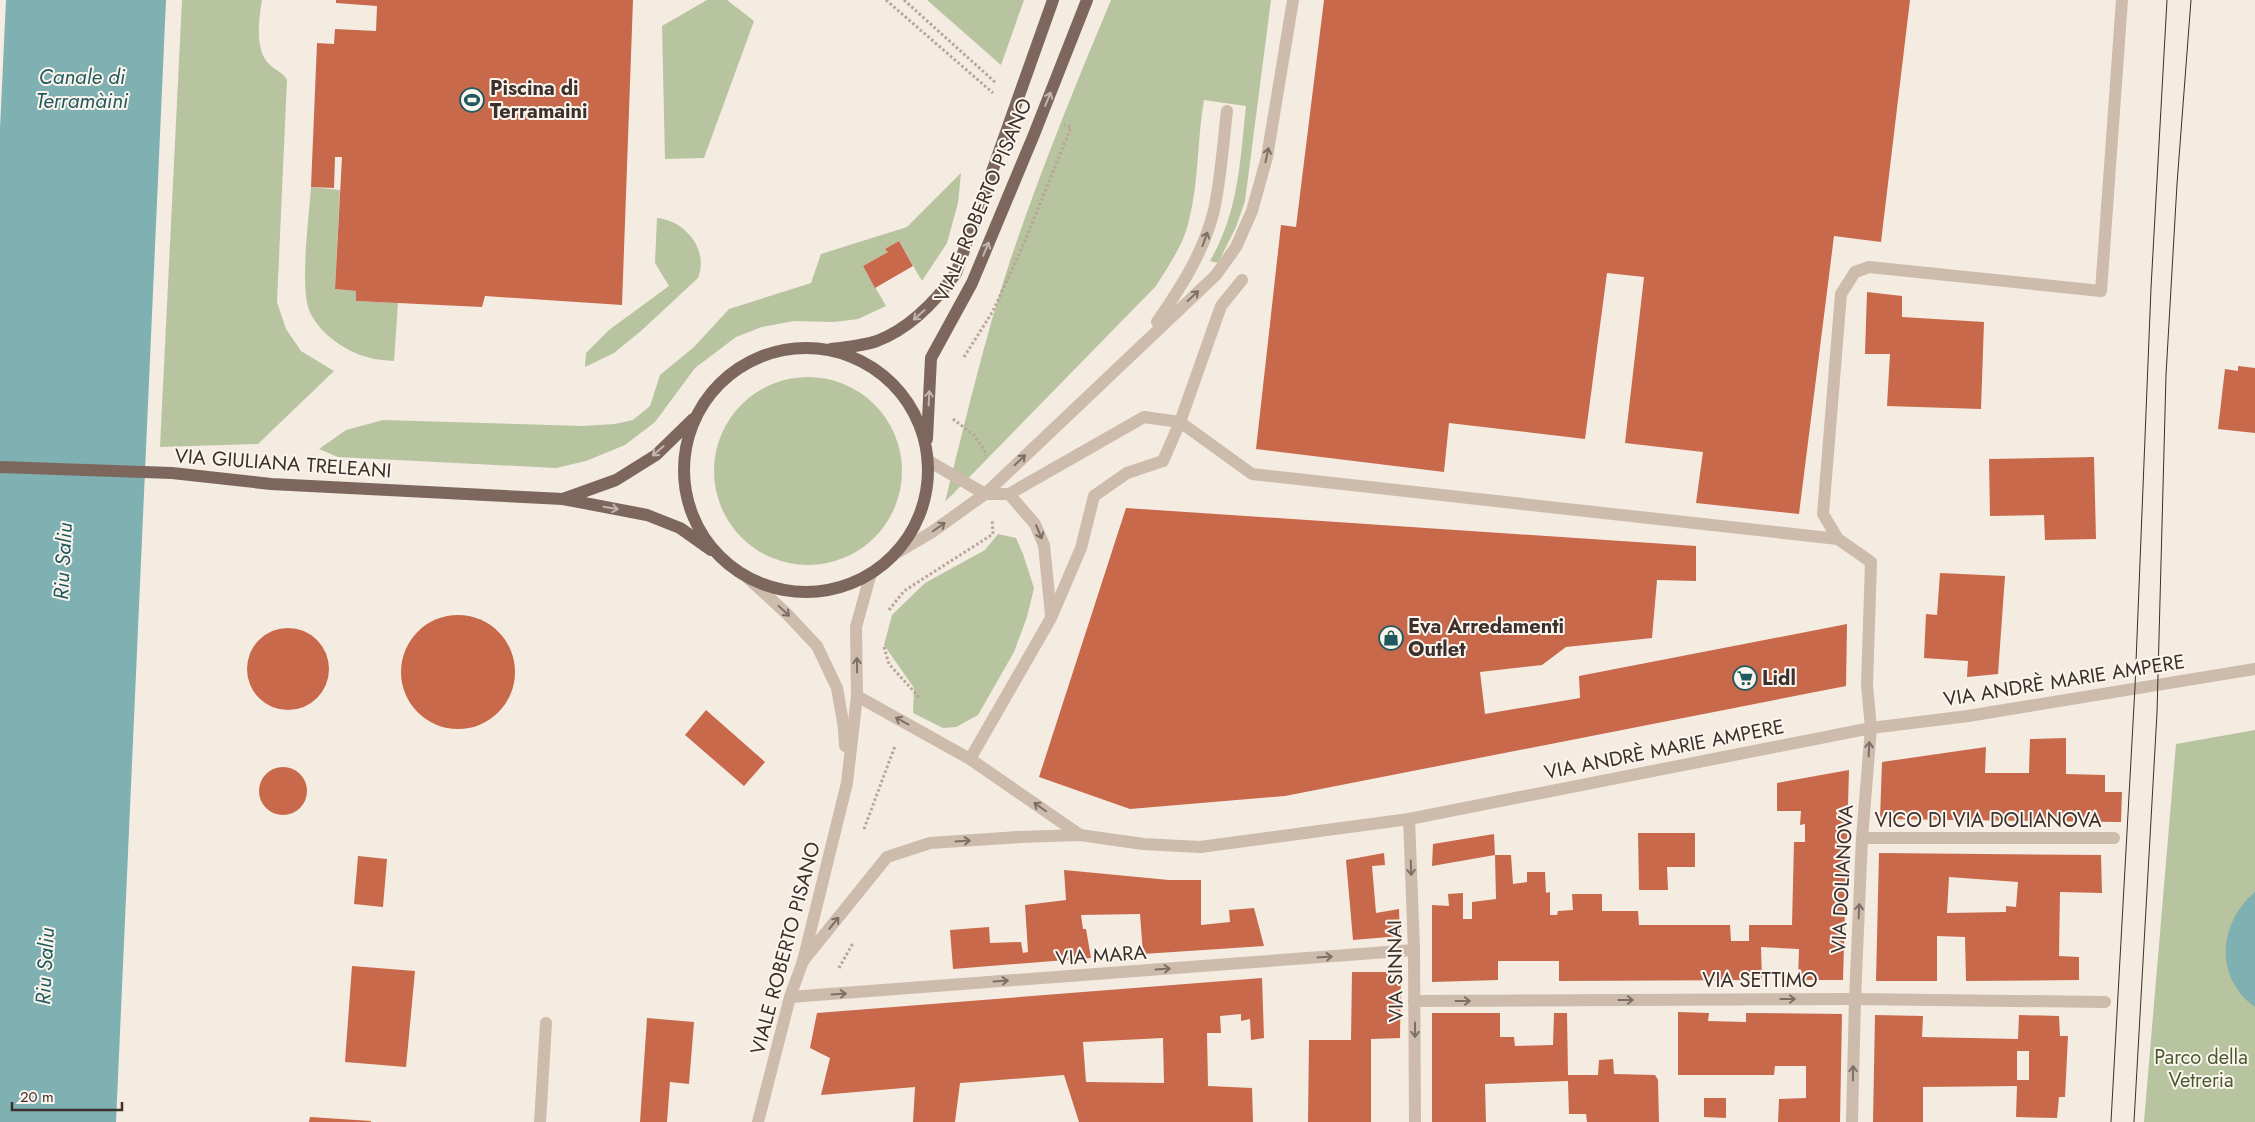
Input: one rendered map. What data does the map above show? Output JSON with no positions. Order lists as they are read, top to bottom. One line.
{"streets":{"main road":["VIALE ROBERTO PISANO","VIA GIULIANA TRELEANI"],"street":["VIA ANDRÈ MARIE AMPERE","VICO DI VIA DOLIANOVA","VIA DOLIANOVA","VIA MARA","VIA SINNAI","VIA SETTIMO"]},"crossings":[["VIALE ROBERTO PISANO","VIA ANDRÈ MARIE AMPERE"],["VIALE ROBERTO PISANO","VIA MARA"],["VIA ANDRÈ MARIE AMPERE","VIA DOLIANOVA"],["VIA ANDRÈ MARIE AMPERE","VIA SINNAI"],["VICO DI VIA DOLIANOVA","VIA DOLIANOVA"],["VIA DOLIANOVA","VIA SETTIMO"],["VIA MARA","VIA SINNAI"],["VIA SINNAI","VIA SETTIMO"]],"one_way":["VIA DOLIANOVA","VIA MARA","VIA SINNAI","VIA SETTIMO"],"water":["Canale di Terramàini","Riu Saliu"],"parks":["Parco della Vetreria"],"places":{"sports":["Piscina di Terramaini"],"shop":["Eva Arredamenti Outlet"],"supermarket":["Lidl"]},"scale_bar":"20 m"}
